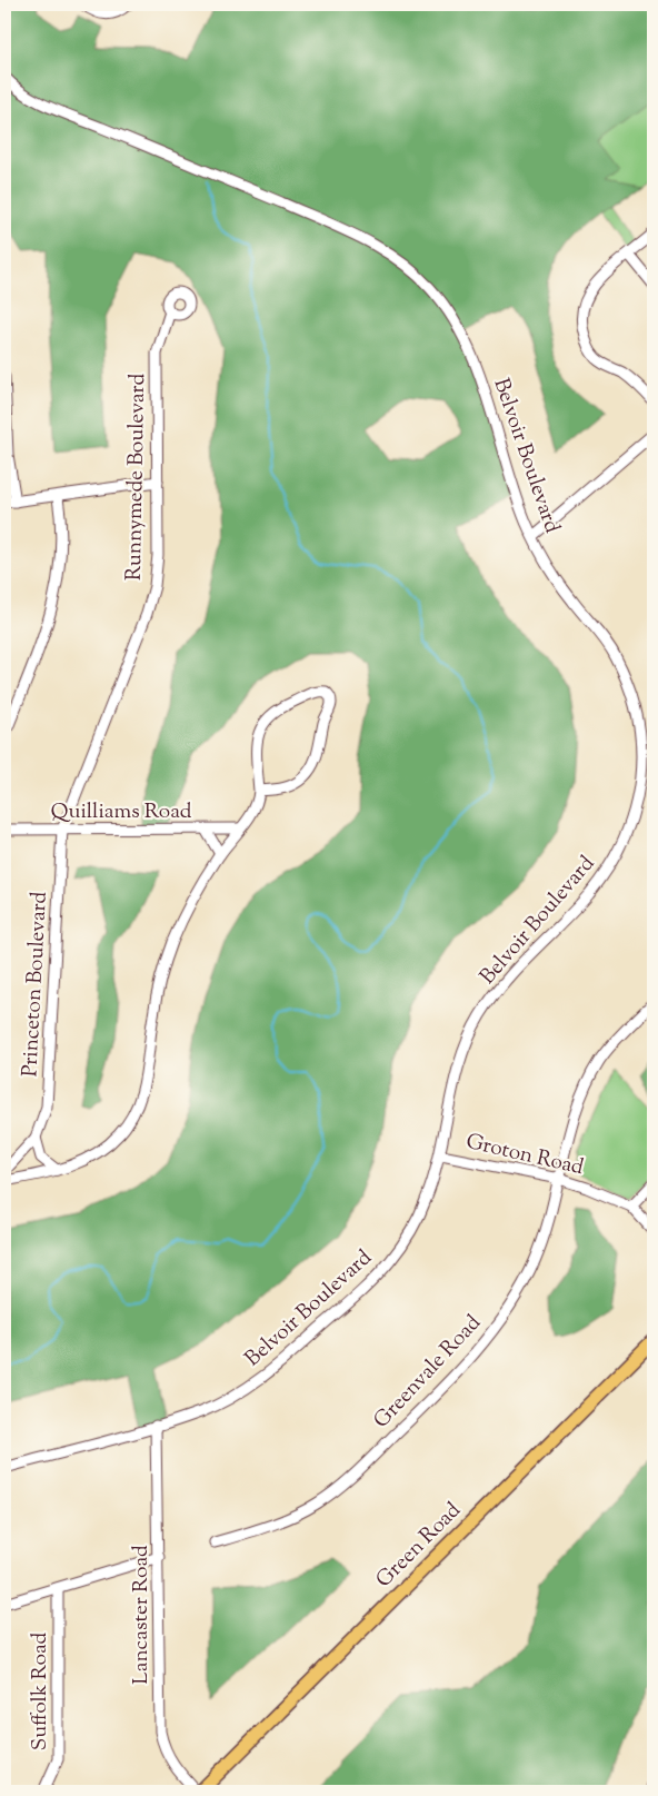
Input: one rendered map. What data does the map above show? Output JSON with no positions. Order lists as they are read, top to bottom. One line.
{"streets":{"main road":["Green Road"],"street":["Belvoir Boulevard","Runnymede Boulevard","Quilliams Road","Princeton Boulevard","Groton Road","Greenvale Road","Lancaster Road","Suffolk Road"]},"crossings":[["Belvoir Boulevard","Groton Road"],["Belvoir Boulevard","Lancaster Road"],["Runnymede Boulevard","Quilliams Road"],["Runnymede Boulevard","Princeton Boulevard"],["Quilliams Road","Princeton Boulevard"],["Groton Road","Greenvale Road"],["Green Road","Lancaster Road"]]}
